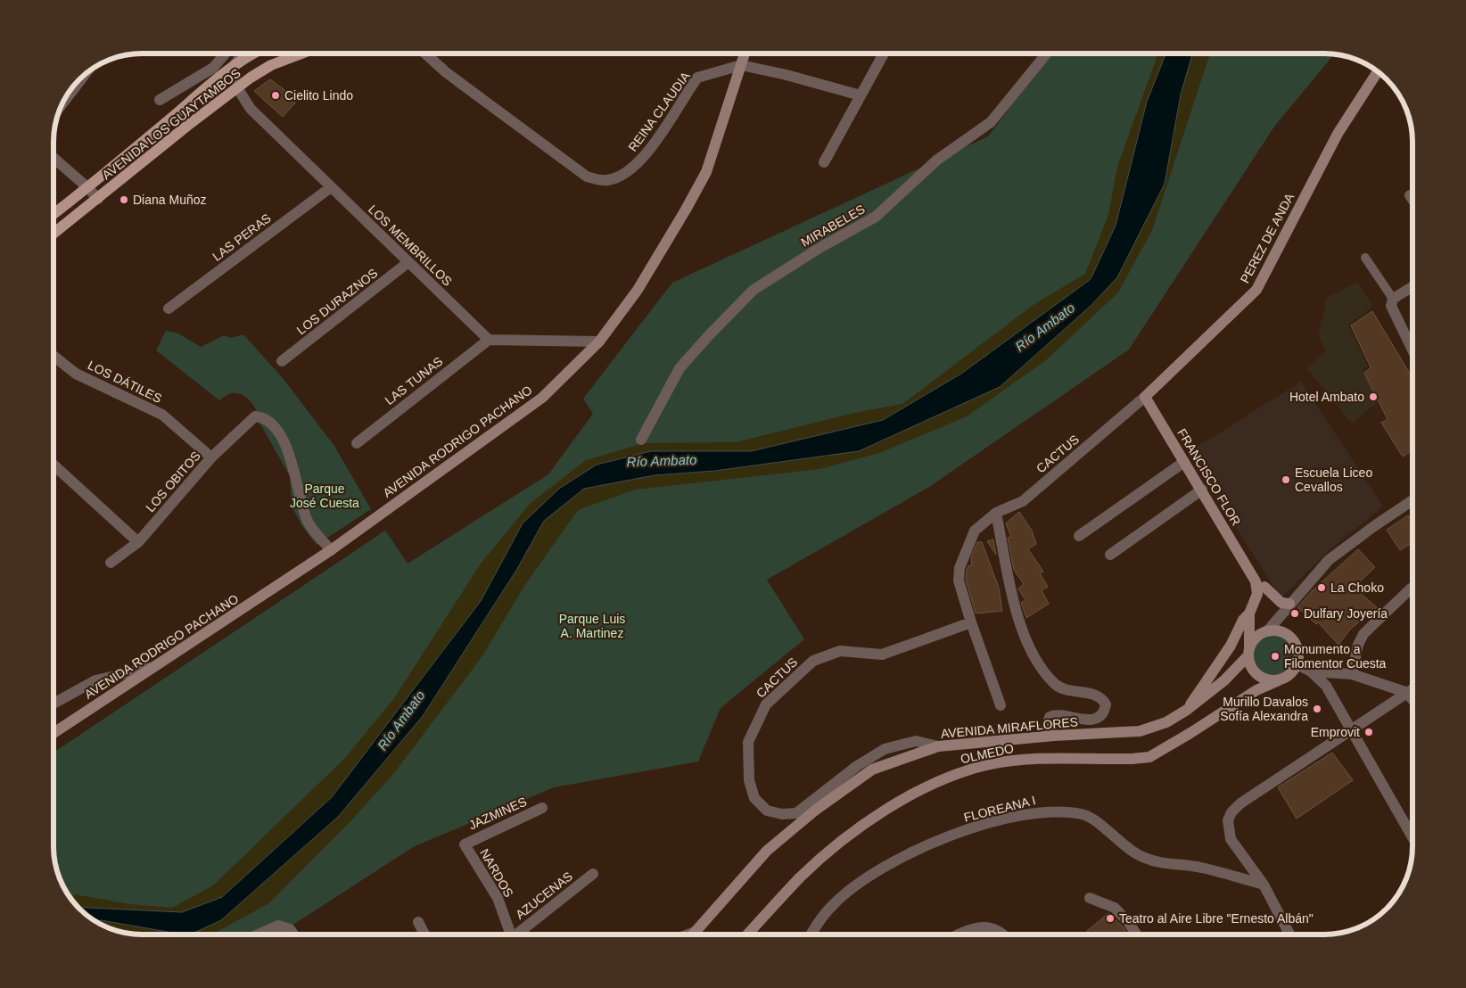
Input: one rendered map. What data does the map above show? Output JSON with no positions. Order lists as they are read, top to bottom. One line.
{"streets":{"main road":["AVENIDA LOS GUAYTAMBOS","PEREZ DE ANDA","AVENIDA RODRIGO PACHANO","FRANCISCO FLOR","AVENIDA MIRAFLORES","OLMEDO"],"street":["REINA CLAUDIA","MIRABELES","LAS PERAS","LOS MEMBRILLOS","LOS DURAZNOS","LAS TUNAS","LOS DÁTILES","CACTUS","LOS OBITOS","FLOREANA I","JAZMINES","NARDOS","AZUCENAS"]},"crossings":[["REINA CLAUDIA","AVENIDA RODRIGO PACHANO"],["AVENIDA LOS GUAYTAMBOS","LOS MEMBRILLOS"],["LAS PERAS","LOS MEMBRILLOS"],["PEREZ DE ANDA","CACTUS"],["PEREZ DE ANDA","FRANCISCO FLOR"],["LOS MEMBRILLOS","LOS DURAZNOS"],["LOS MEMBRILLOS","LAS TUNAS"],["LOS DÁTILES","LOS OBITOS"],["AVENIDA RODRIGO PACHANO","LOS OBITOS"],["CACTUS","FRANCISCO FLOR"],["CACTUS","AVENIDA MIRAFLORES"],["AVENIDA MIRAFLORES","OLMEDO"],["JAZMINES","NARDOS"]],"water":["Río Ambato"],"parks":["Parque José Cuesta","Parque Luis A. Martinez"],"places":["Cielito Lindo","Diana Muñoz","Hotel Ambato","Escuela Liceo Cevallos","La Choko","Dulfary Joyería","Monumento a Filomentor Cuesta","Murillo Davalos Sofía Alexandra","Emprovit","Teatro al Aire Libre \"Ernesto Albán\""]}
